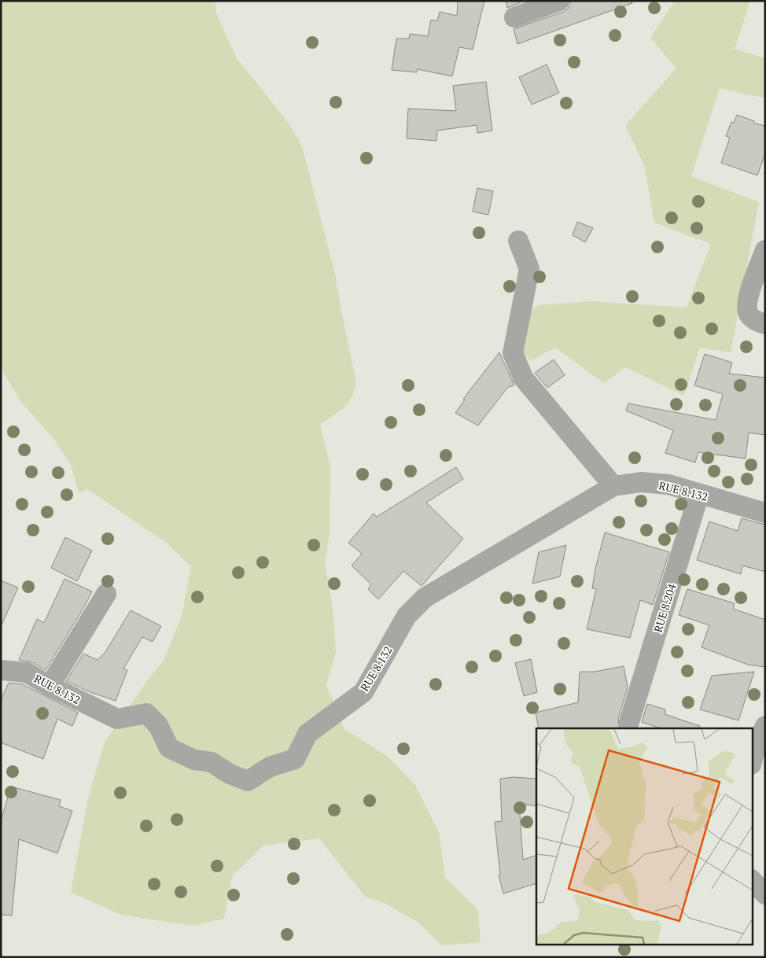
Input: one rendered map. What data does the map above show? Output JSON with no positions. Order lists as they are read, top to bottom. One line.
{"streets":{"street":["RUE 8.132","RUE 8.204"]},"crossings":[["RUE 8.132","RUE 8.204"]]}
